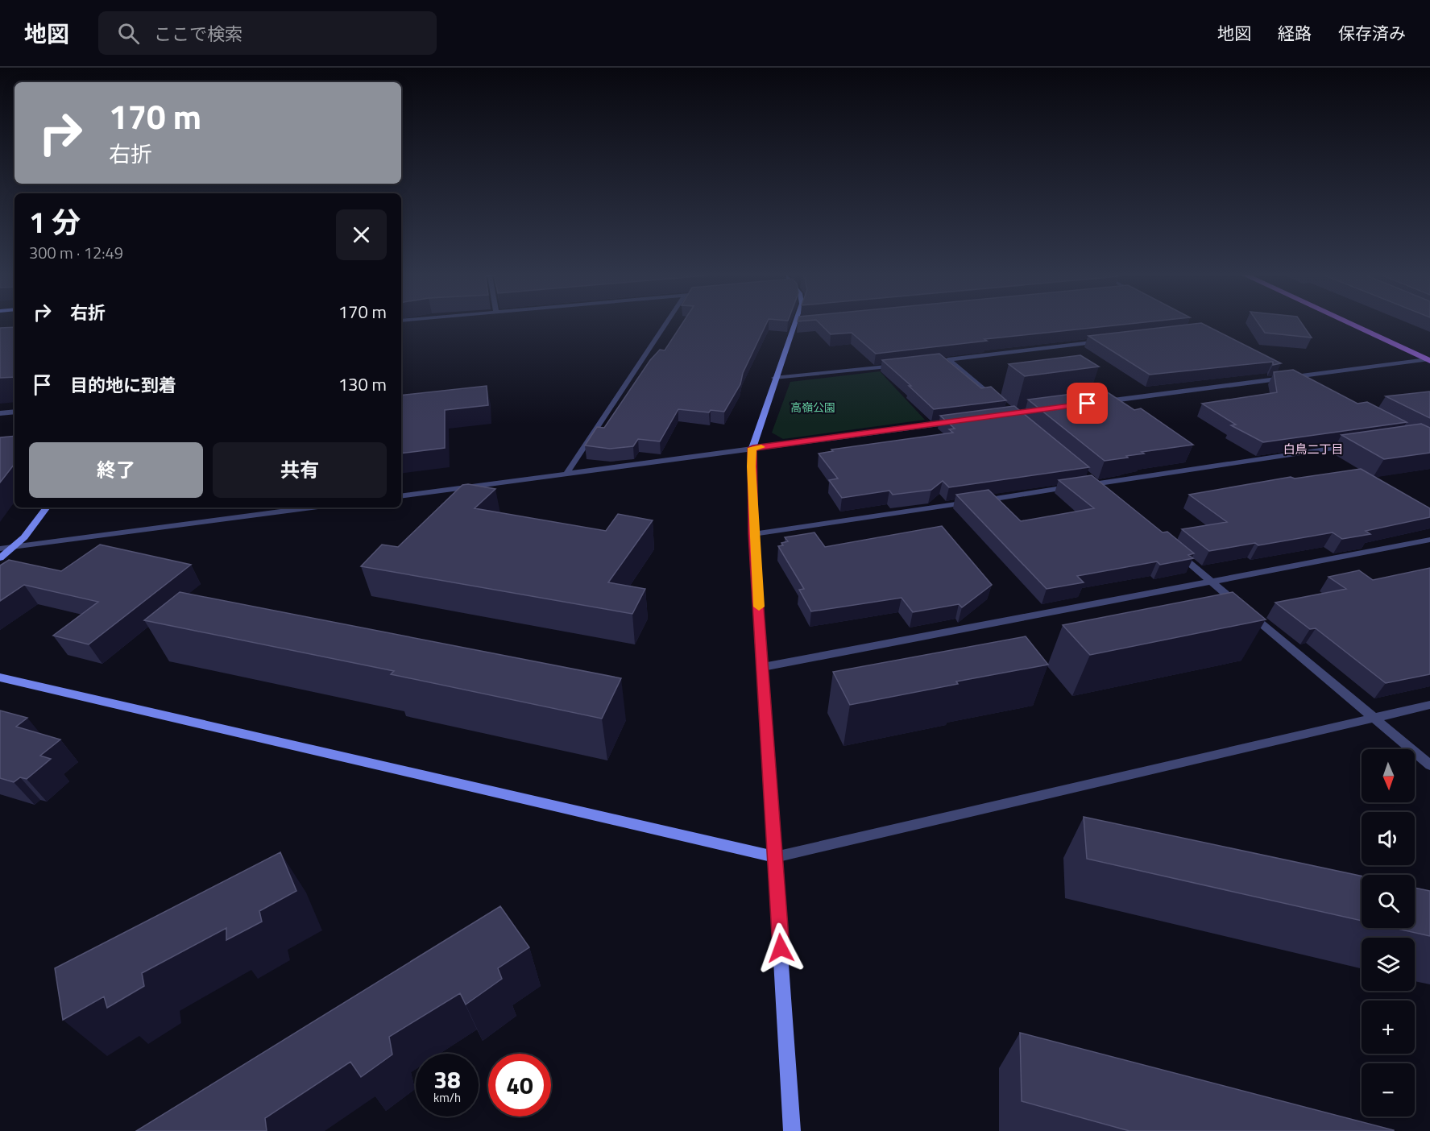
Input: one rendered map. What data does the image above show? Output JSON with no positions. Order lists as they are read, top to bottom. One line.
{"districts":["白鳥二丁目"],"parks":["高嶺公園"],"north":"bottom","page":{"header":"地図","search":"ここで検索","nav":["地図","経路","保存済み"],"turn":["170 m","右折"],"heading":["1 分","300 m · 12:49"],"list":[{"name":"右折","value":"170 m"},{"name":"目的地に到着","value":"130 m"}],"buttons":["終了","共有"],"map_buttons":["+","−"],"speed":"38 km/h","limit":"40"}}
